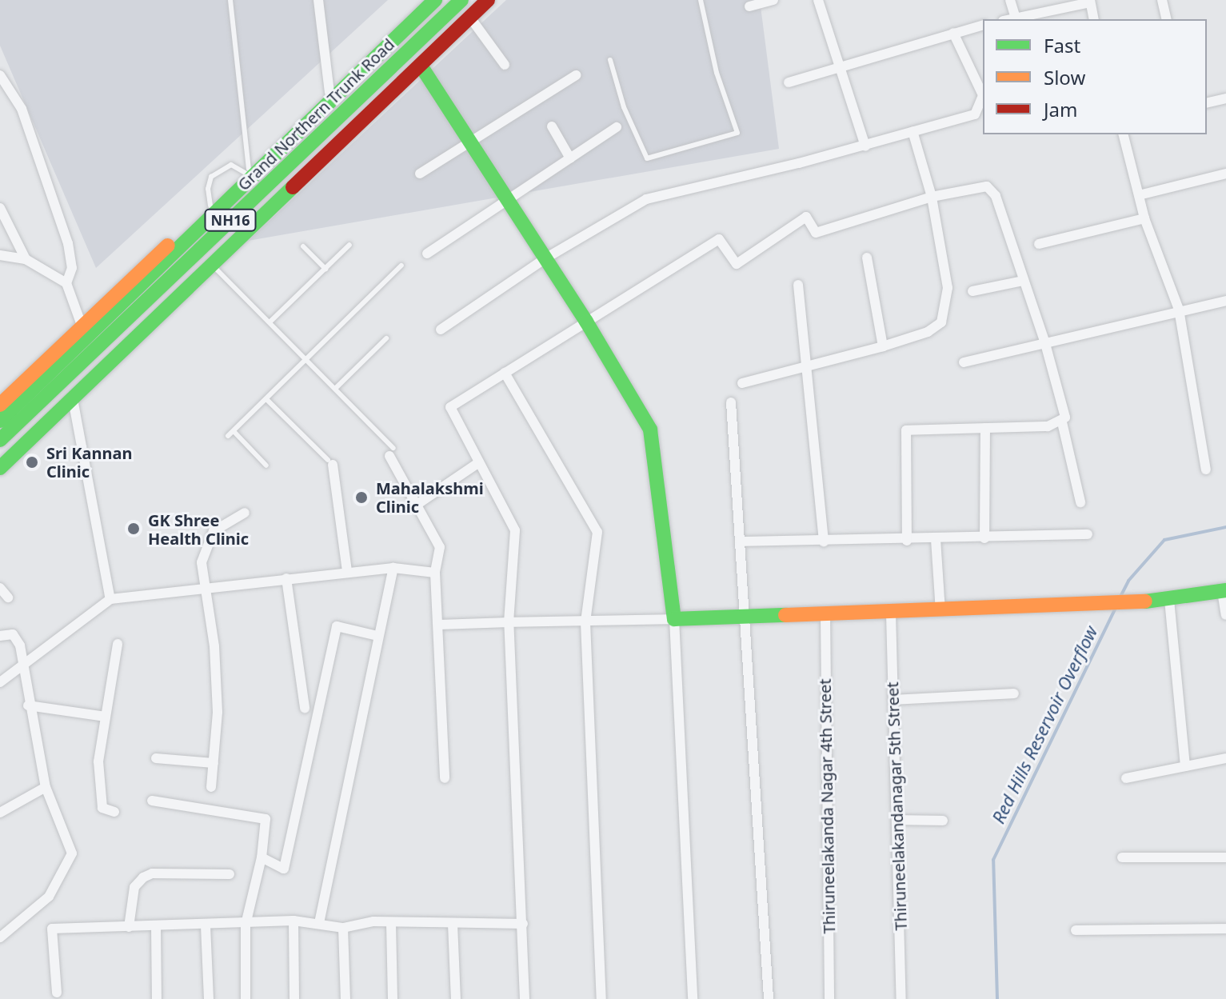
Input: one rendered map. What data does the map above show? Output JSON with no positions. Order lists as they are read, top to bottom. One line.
{"streets":{"main road":["Grand Northern Trunk Road","NH16"],"street":["Thiruneelakanda Nagar 4th Street","Thiruneelakandanagar 5th Street"]},"water":["Red Hills Reservoir Overflow"],"places":["Sri Kannan Clinic","Mahalakshmi Clinic","GK Shree Health Clinic"],"legend":["Fast","Slow","Jam"]}
